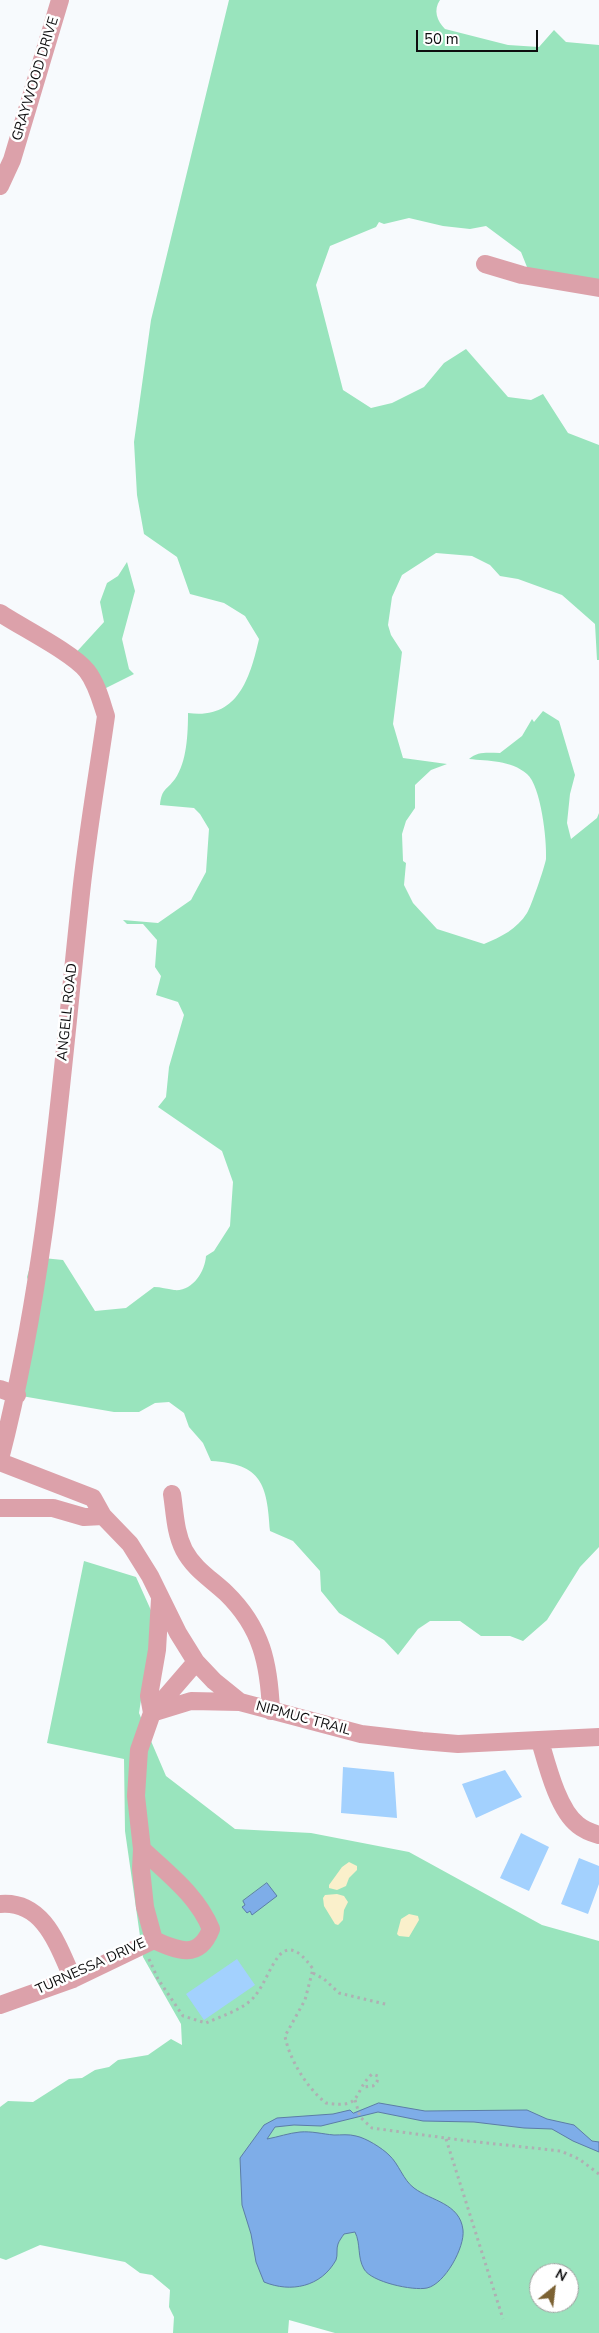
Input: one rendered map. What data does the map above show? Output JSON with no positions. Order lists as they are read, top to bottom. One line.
{"streets":{"street":["GRAYWOOD DRIVE","ANGELL ROAD","NIPMUC TRAIL","TURNESSA DRIVE"]},"crossings":[["ANGELL ROAD","NIPMUC TRAIL"]],"scale_bar":"50 m","north":"top right"}
